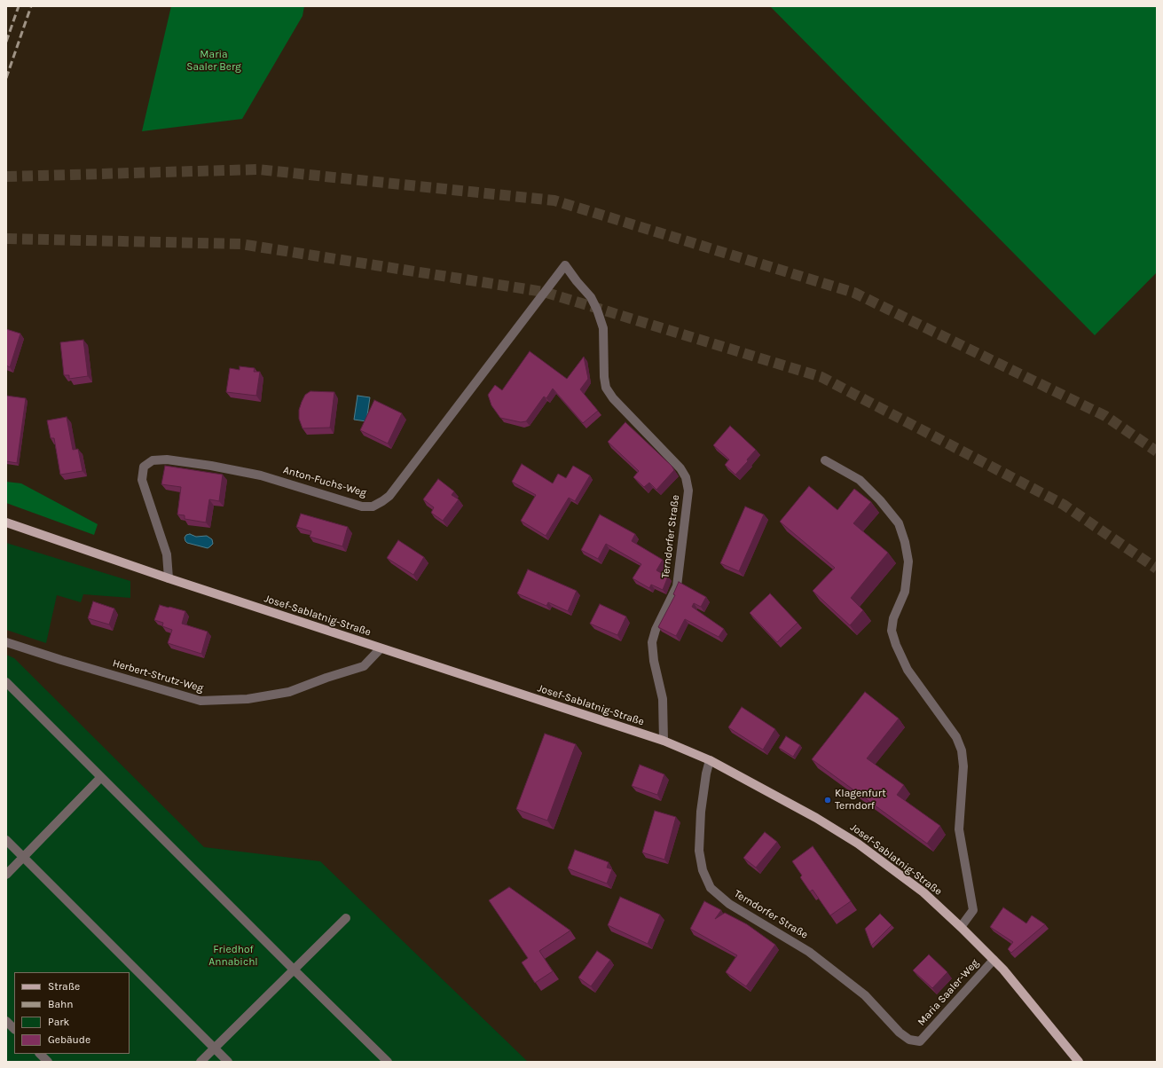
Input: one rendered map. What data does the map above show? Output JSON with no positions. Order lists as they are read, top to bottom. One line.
{"streets":{"main road":["Josef-Sablatnig-Straße"],"street":["Anton-Fuchs-Weg","Terndorfer Straße","Herbert-Strutz-Weg","Maria Saaler-Weg"]},"crossings":[["Anton-Fuchs-Weg","Terndorfer Straße"],["Anton-Fuchs-Weg","Josef-Sablatnig-Straße"],["Terndorfer Straße","Josef-Sablatnig-Straße"],["Terndorfer Straße","Maria Saaler-Weg"],["Josef-Sablatnig-Straße","Herbert-Strutz-Weg"],["Josef-Sablatnig-Straße","Maria Saaler-Weg"]],"parks":["Maria Saaler Berg","Friedhof Annabichl"],"places":["Klagenfurt Terndorf"],"legend":["Straße","Bahn","Park","Gebäude"]}
